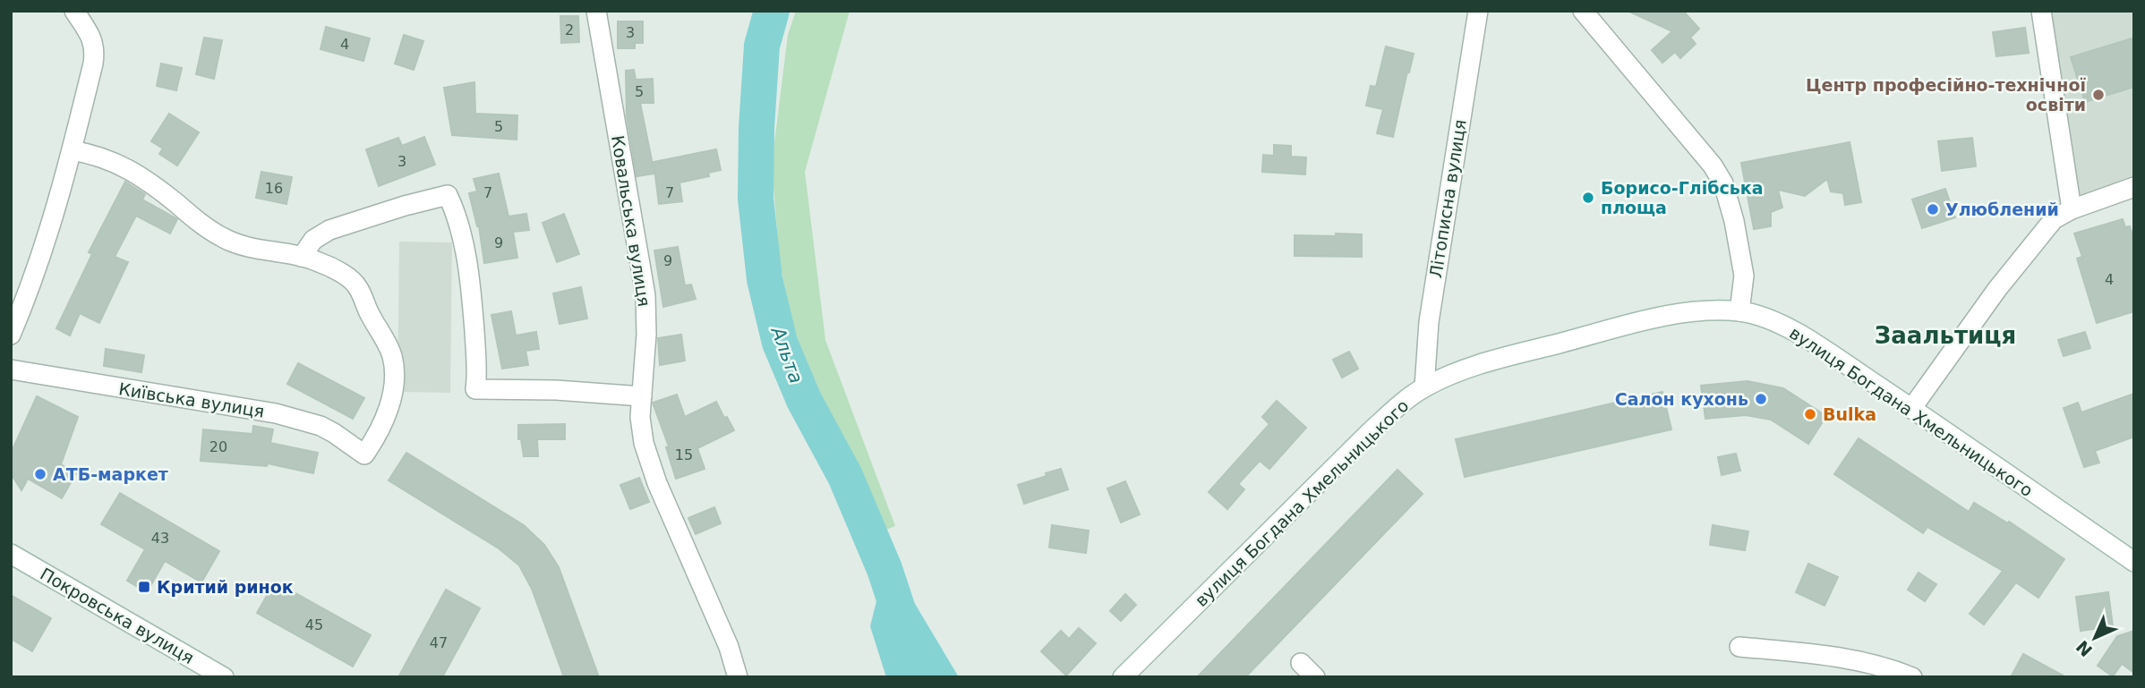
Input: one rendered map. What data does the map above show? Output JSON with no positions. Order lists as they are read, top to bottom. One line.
{"streets":{"street":["Літописна вулиця","Ковальська вулиця","Київська вулиця","вулиця Богдана Хмельницького","Покровська вулиця"]},"crossings":[["Літописна вулиця","вулиця Богдана Хмельницького"]],"districts":["Заальтиця"],"water":["Альта"],"places":{"other":["Центр професійно-технічної освіти","Борисо-Глібська площа","Улюблений","Салон кухонь","Bulka","АТБ-маркет"],"transit":["Критий ринок"]},"house_numbers":["2","3","4","5","5","3","16","7","7","9","9","4","20","15","43","45","47"],"north":"bottom left"}
